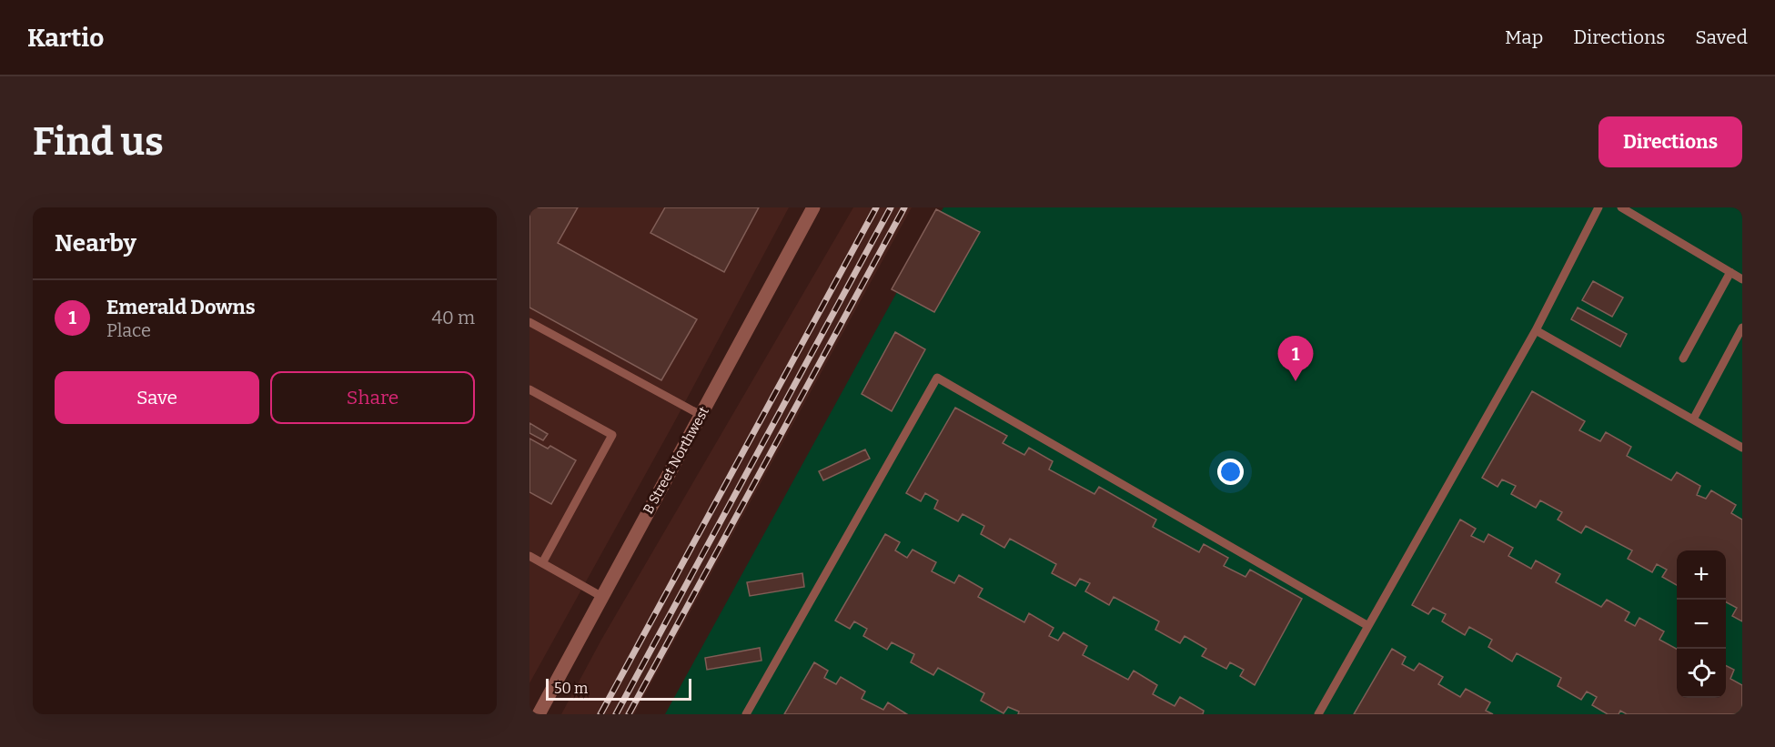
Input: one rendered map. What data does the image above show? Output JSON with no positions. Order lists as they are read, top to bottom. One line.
{"streets":{"street":["B Street Northwest"]},"scale_bar":"50 m","page":{"header":"Kartio","nav":["Map","Directions","Saved"],"buttons":["Directions",["Save","Share"]],"title":"Find us","heading":"Nearby","list":[{"mark":"1","name":"Emerald Downs","note":"Place","value":"40 m"}],"pins":"1","map_buttons":["+","−"],"scale":"50 m"}}
